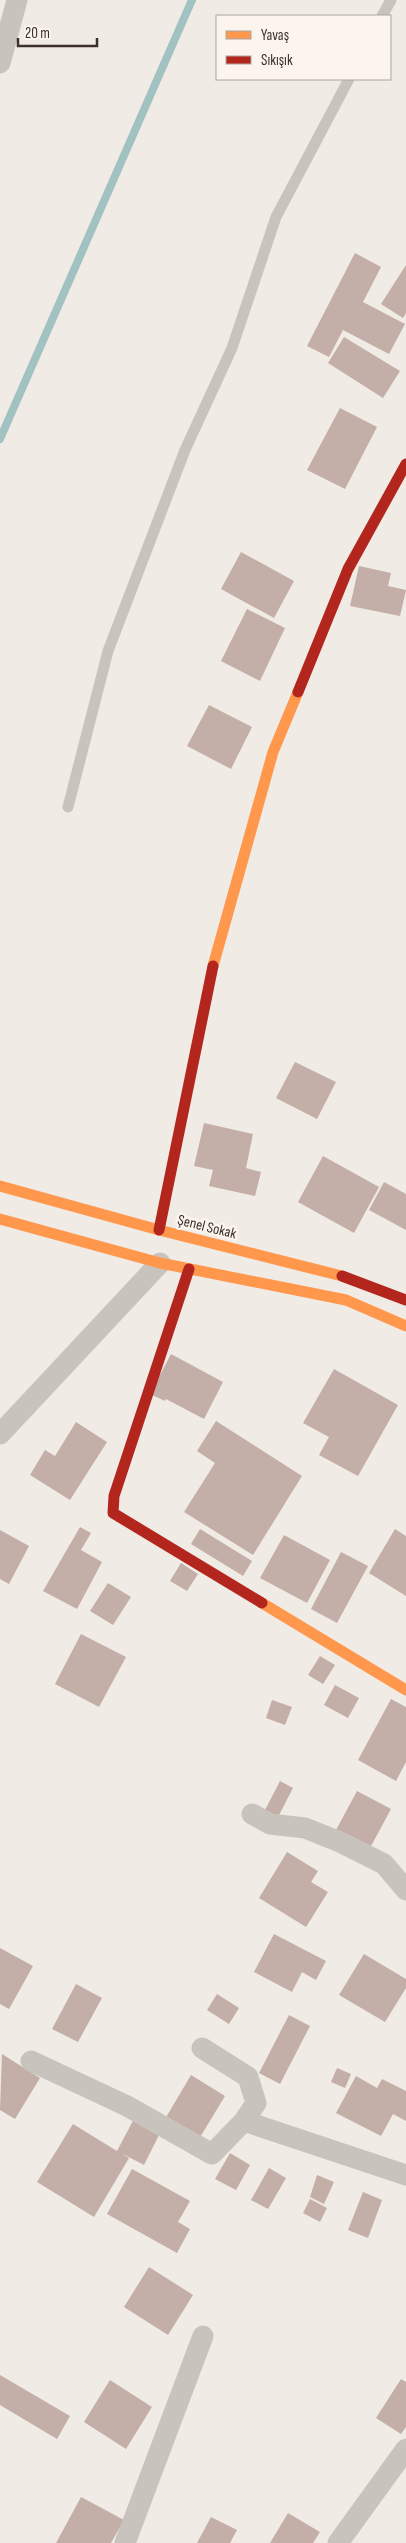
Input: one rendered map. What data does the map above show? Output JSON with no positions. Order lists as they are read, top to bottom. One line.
{"streets":{"street":["Şenel Sokak"]},"legend":["Yavaş","Sıkışık"],"scale_bar":"20 m"}
